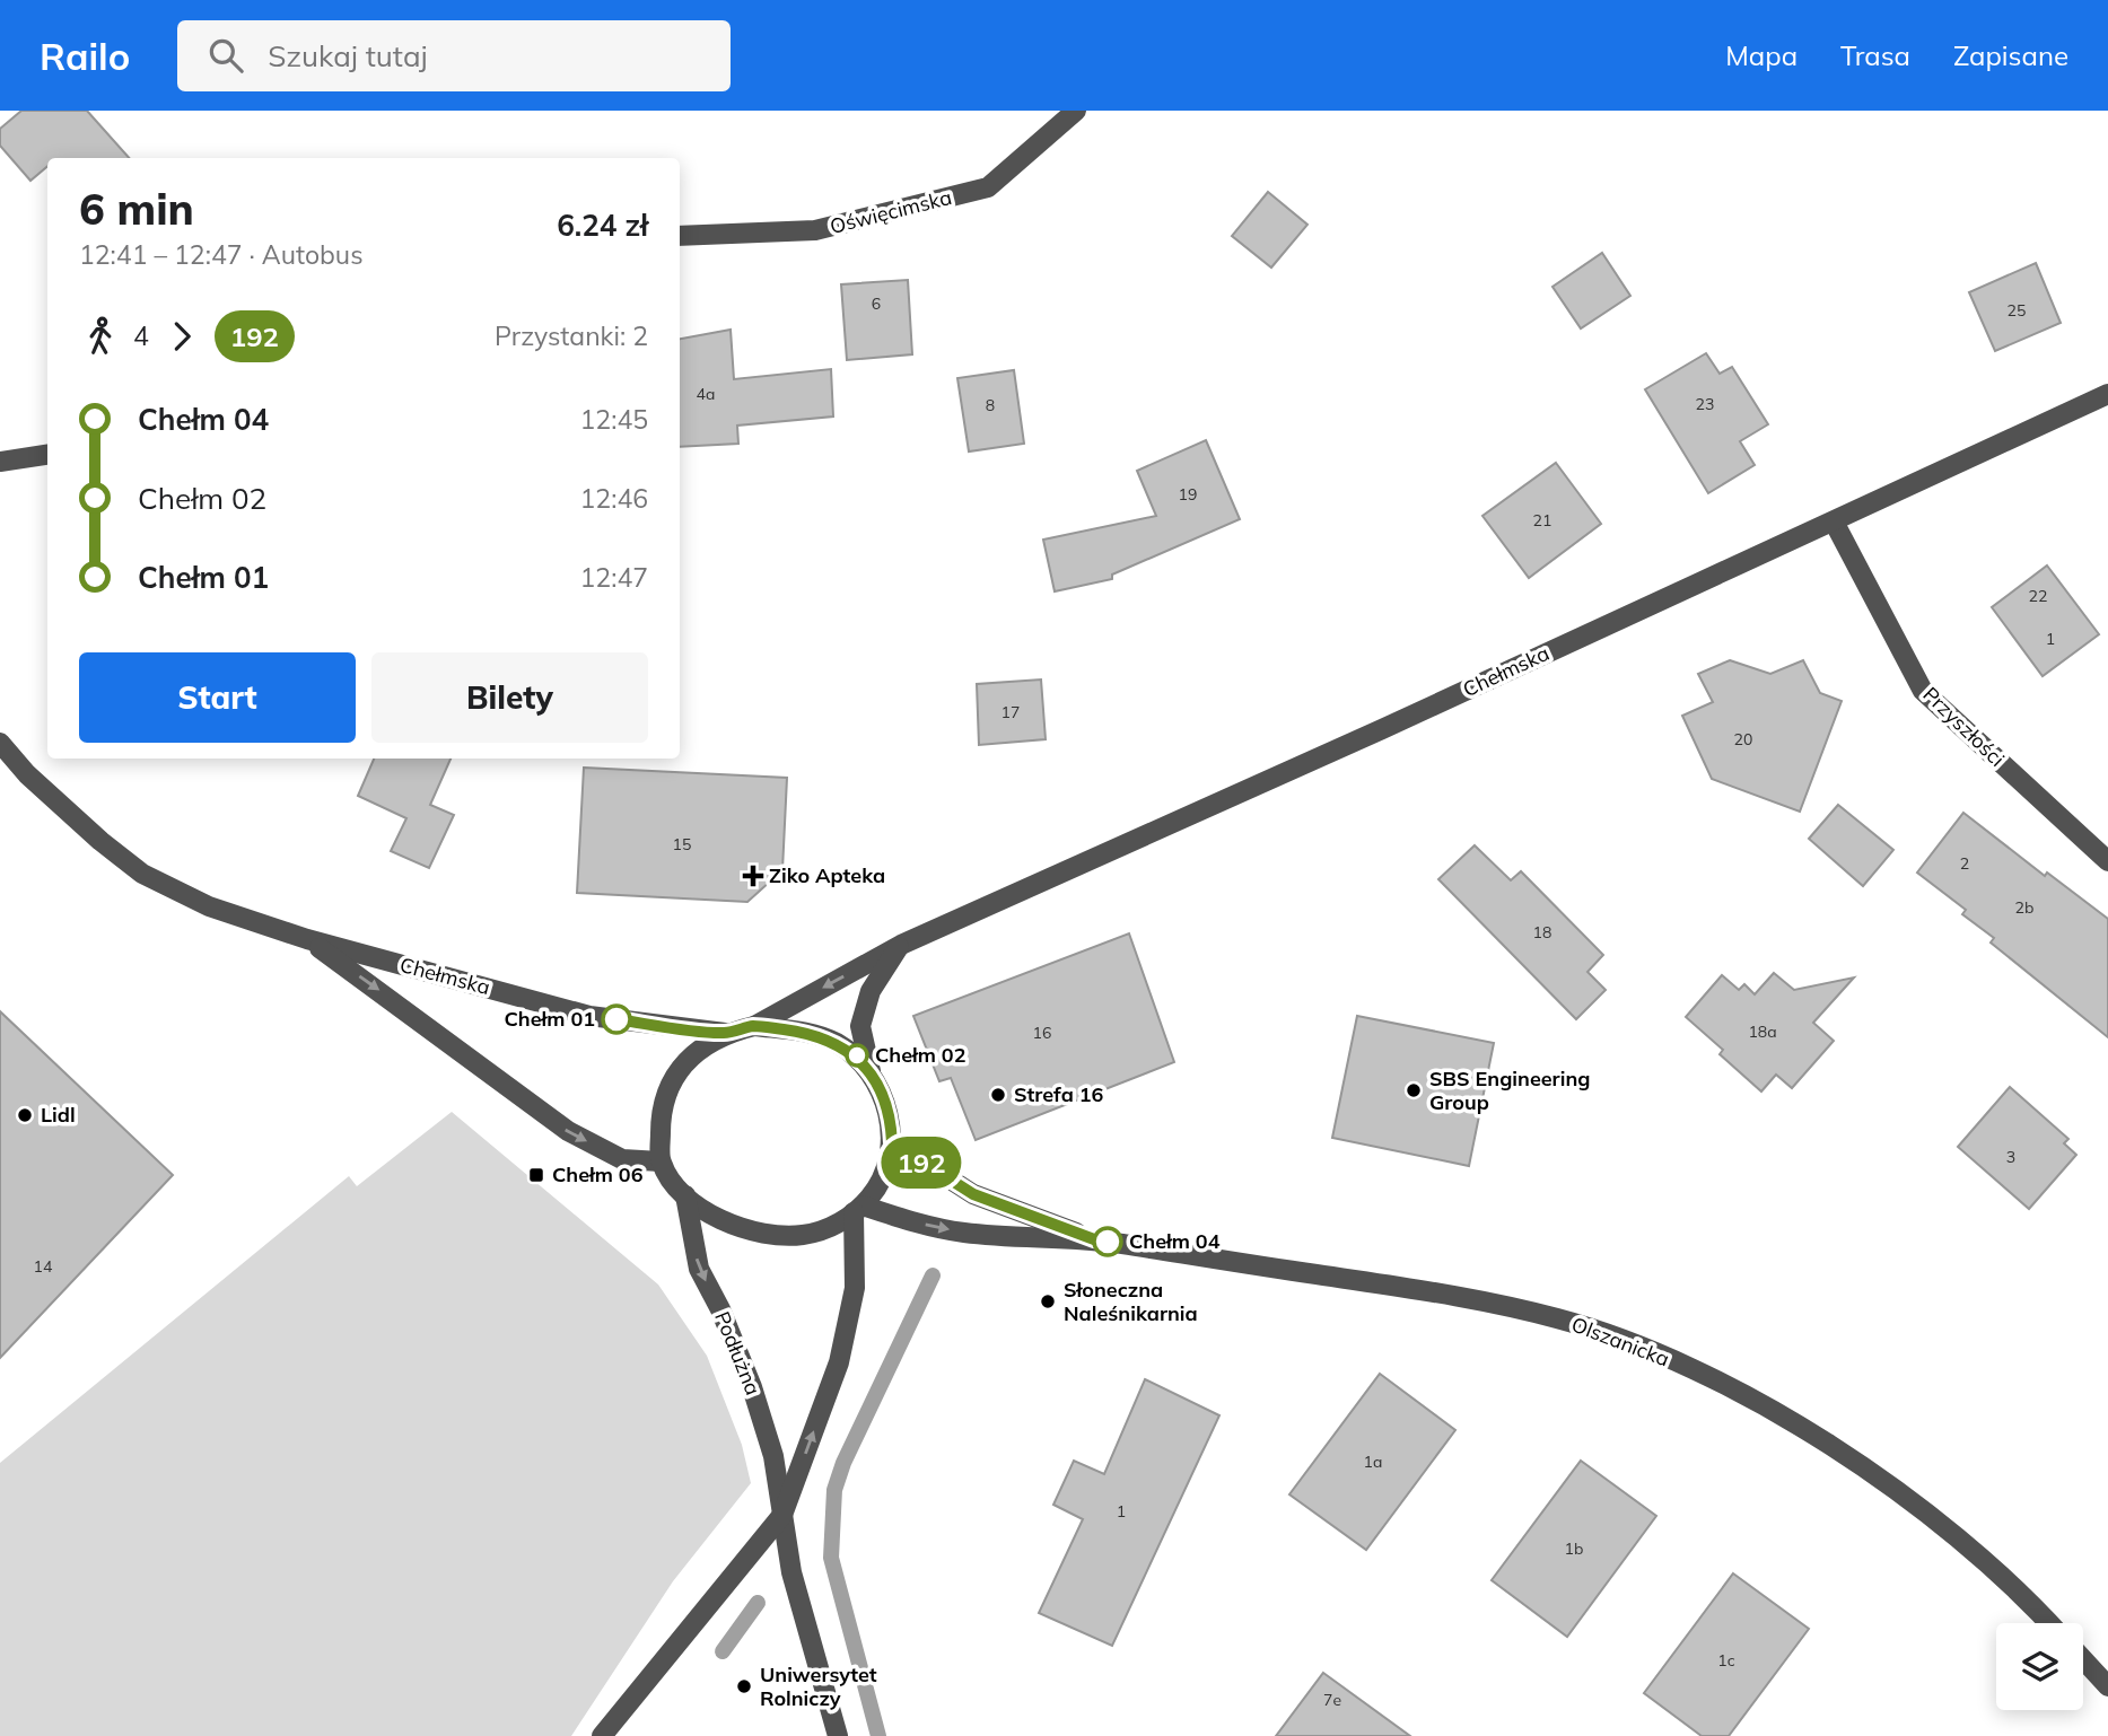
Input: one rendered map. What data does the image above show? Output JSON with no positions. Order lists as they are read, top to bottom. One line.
{"streets":{"street":["Oświęcimska","Chełmska","Przyszłości","Olszanicka","Podłużna"]},"crossings":[["Chełmska","Przyszłości"],["Chełmska","Olszanicka"],["Chełmska","Podłużna"],["Olszanicka","Podłużna"]],"one_way":["Podłużna"],"places":{"health":["Ziko Apteka"],"other":["Chełm 01","Chełm 02","SBS Engineering Group","Strefa 16","Lidl","Chełm 04","Słoneczna Naleśnikarnia","Uniwersytet Rolniczy"],"transit":["Chełm 06"]},"lines":["bus line 192"],"house_numbers":["6","25","4a","23","8","19","21","22","1","17","20","15","2","2b","18","18a","16","3","14","1a","1","1b","1c","7e"],"page":{"header":"Railo","search":"Szukaj tutaj","nav":["Mapa","Trasa","Zapisane"],"on_map":"192","heading":["6 min","12:41 – 12:47 · Autobus","6.24 zł"],"legs":["4","192","Przystanki: 2"],"list":[{"name":"Chełm 04","value":"12:45"},{"name":"Chełm 02","value":"12:46"},{"name":"Chełm 01","value":"12:47"}],"buttons":["Start","Bilety"]}}
